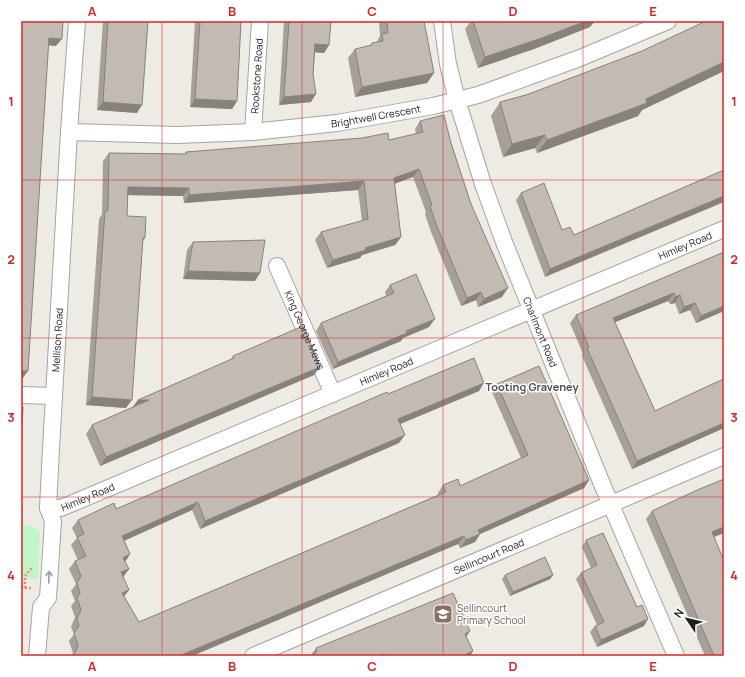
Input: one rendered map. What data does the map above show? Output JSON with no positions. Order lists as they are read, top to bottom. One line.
{"streets":{"street":["Rookstone Road","Brightwell Crescent","Himley Road","King George Mews","Charlmont Road","Mellison Road","Sellincourt Road"]},"crossings":[["Rookstone Road","Brightwell Crescent"],["Brightwell Crescent","Charlmont Road"],["Brightwell Crescent","Mellison Road"],["Himley Road","King George Mews"],["Himley Road","Charlmont Road"],["Himley Road","Mellison Road"],["Charlmont Road","Sellincourt Road"]],"districts":["Tooting Graveney"],"places":{"school or university":["Sellincourt Primary School"]},"north":"top left","grid":{"columns":["A","B","C","D","E"],"rows":["1","2","3","4"]}}
